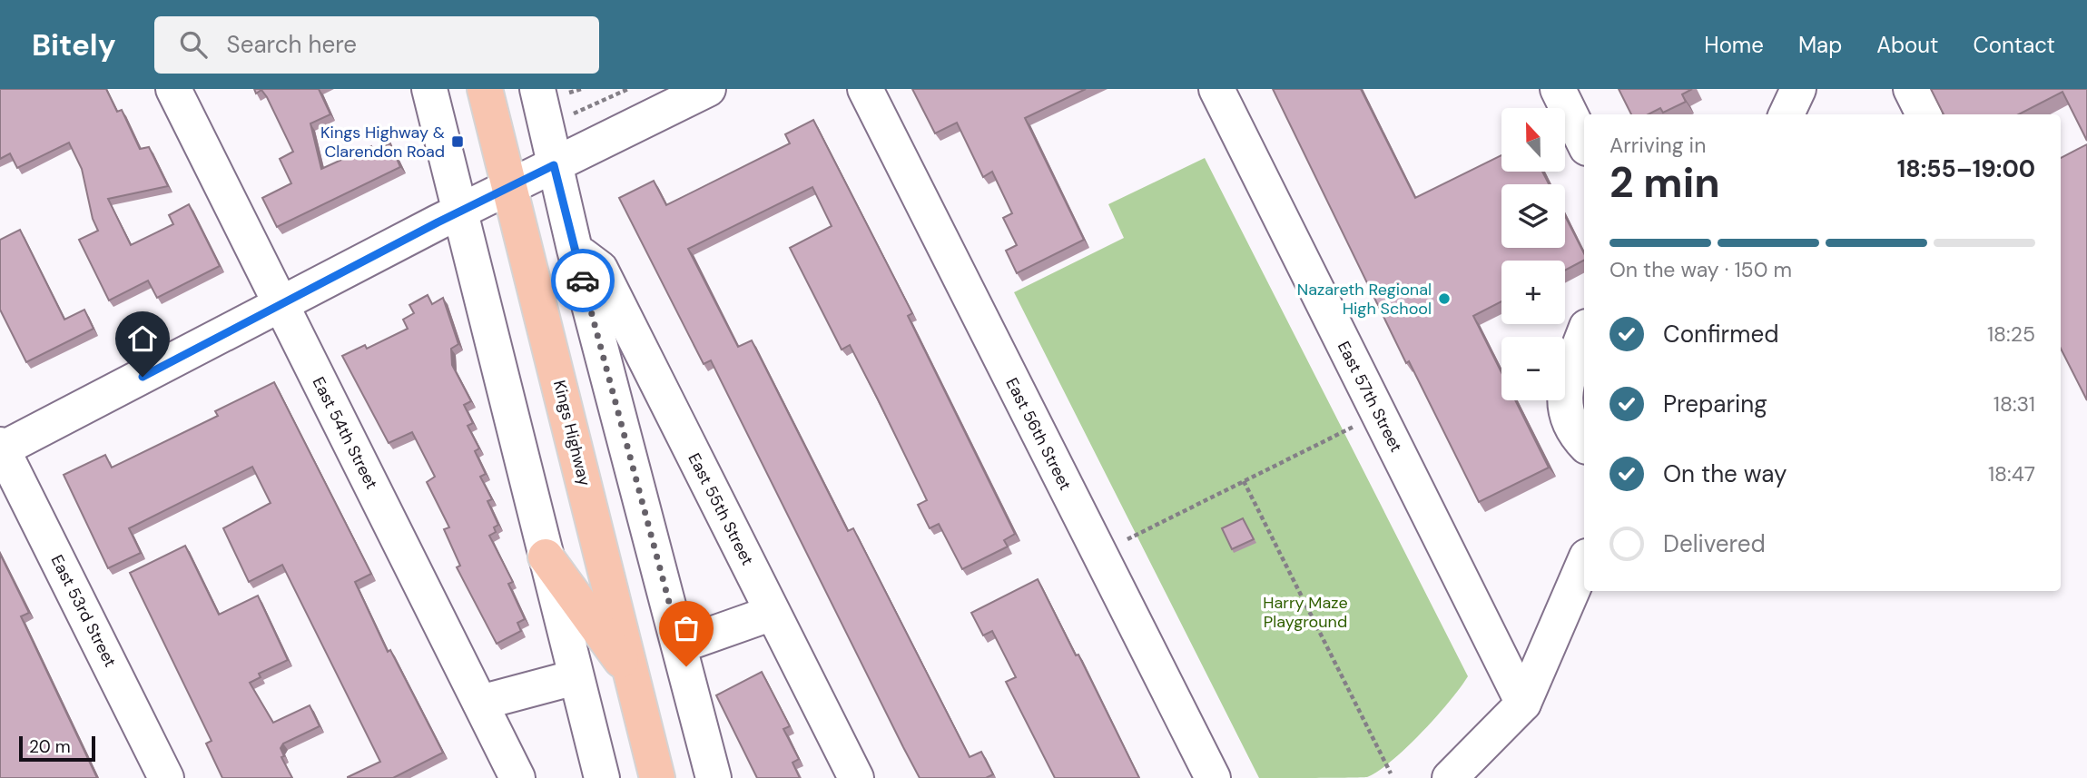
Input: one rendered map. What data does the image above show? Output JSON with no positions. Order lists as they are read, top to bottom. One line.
{"streets":{"main road":["Kings Highway"],"street":["East 57th Street","East 54th Street","East 56th Street","East 55th Street","East 53rd Street"]},"parks":["Harry Maze Playground"],"places":{"transit":["Kings Highway & Clarendon Road"],"other":["Nazareth Regional High School"]},"scale_bar":"20 m","north":"top","page":{"header":"Bitely","search":"Search here","nav":["Home","Map","About","Contact"],"map_buttons":["+","−"],"heading":["2 min","Arriving in","18:55–19:00"],"bar":"On the way · 150 m","list":[["Confirmed","18:25"],["Preparing","18:31"],["On the way","18:47"],"Delivered"],"scale":"20 m"}}
